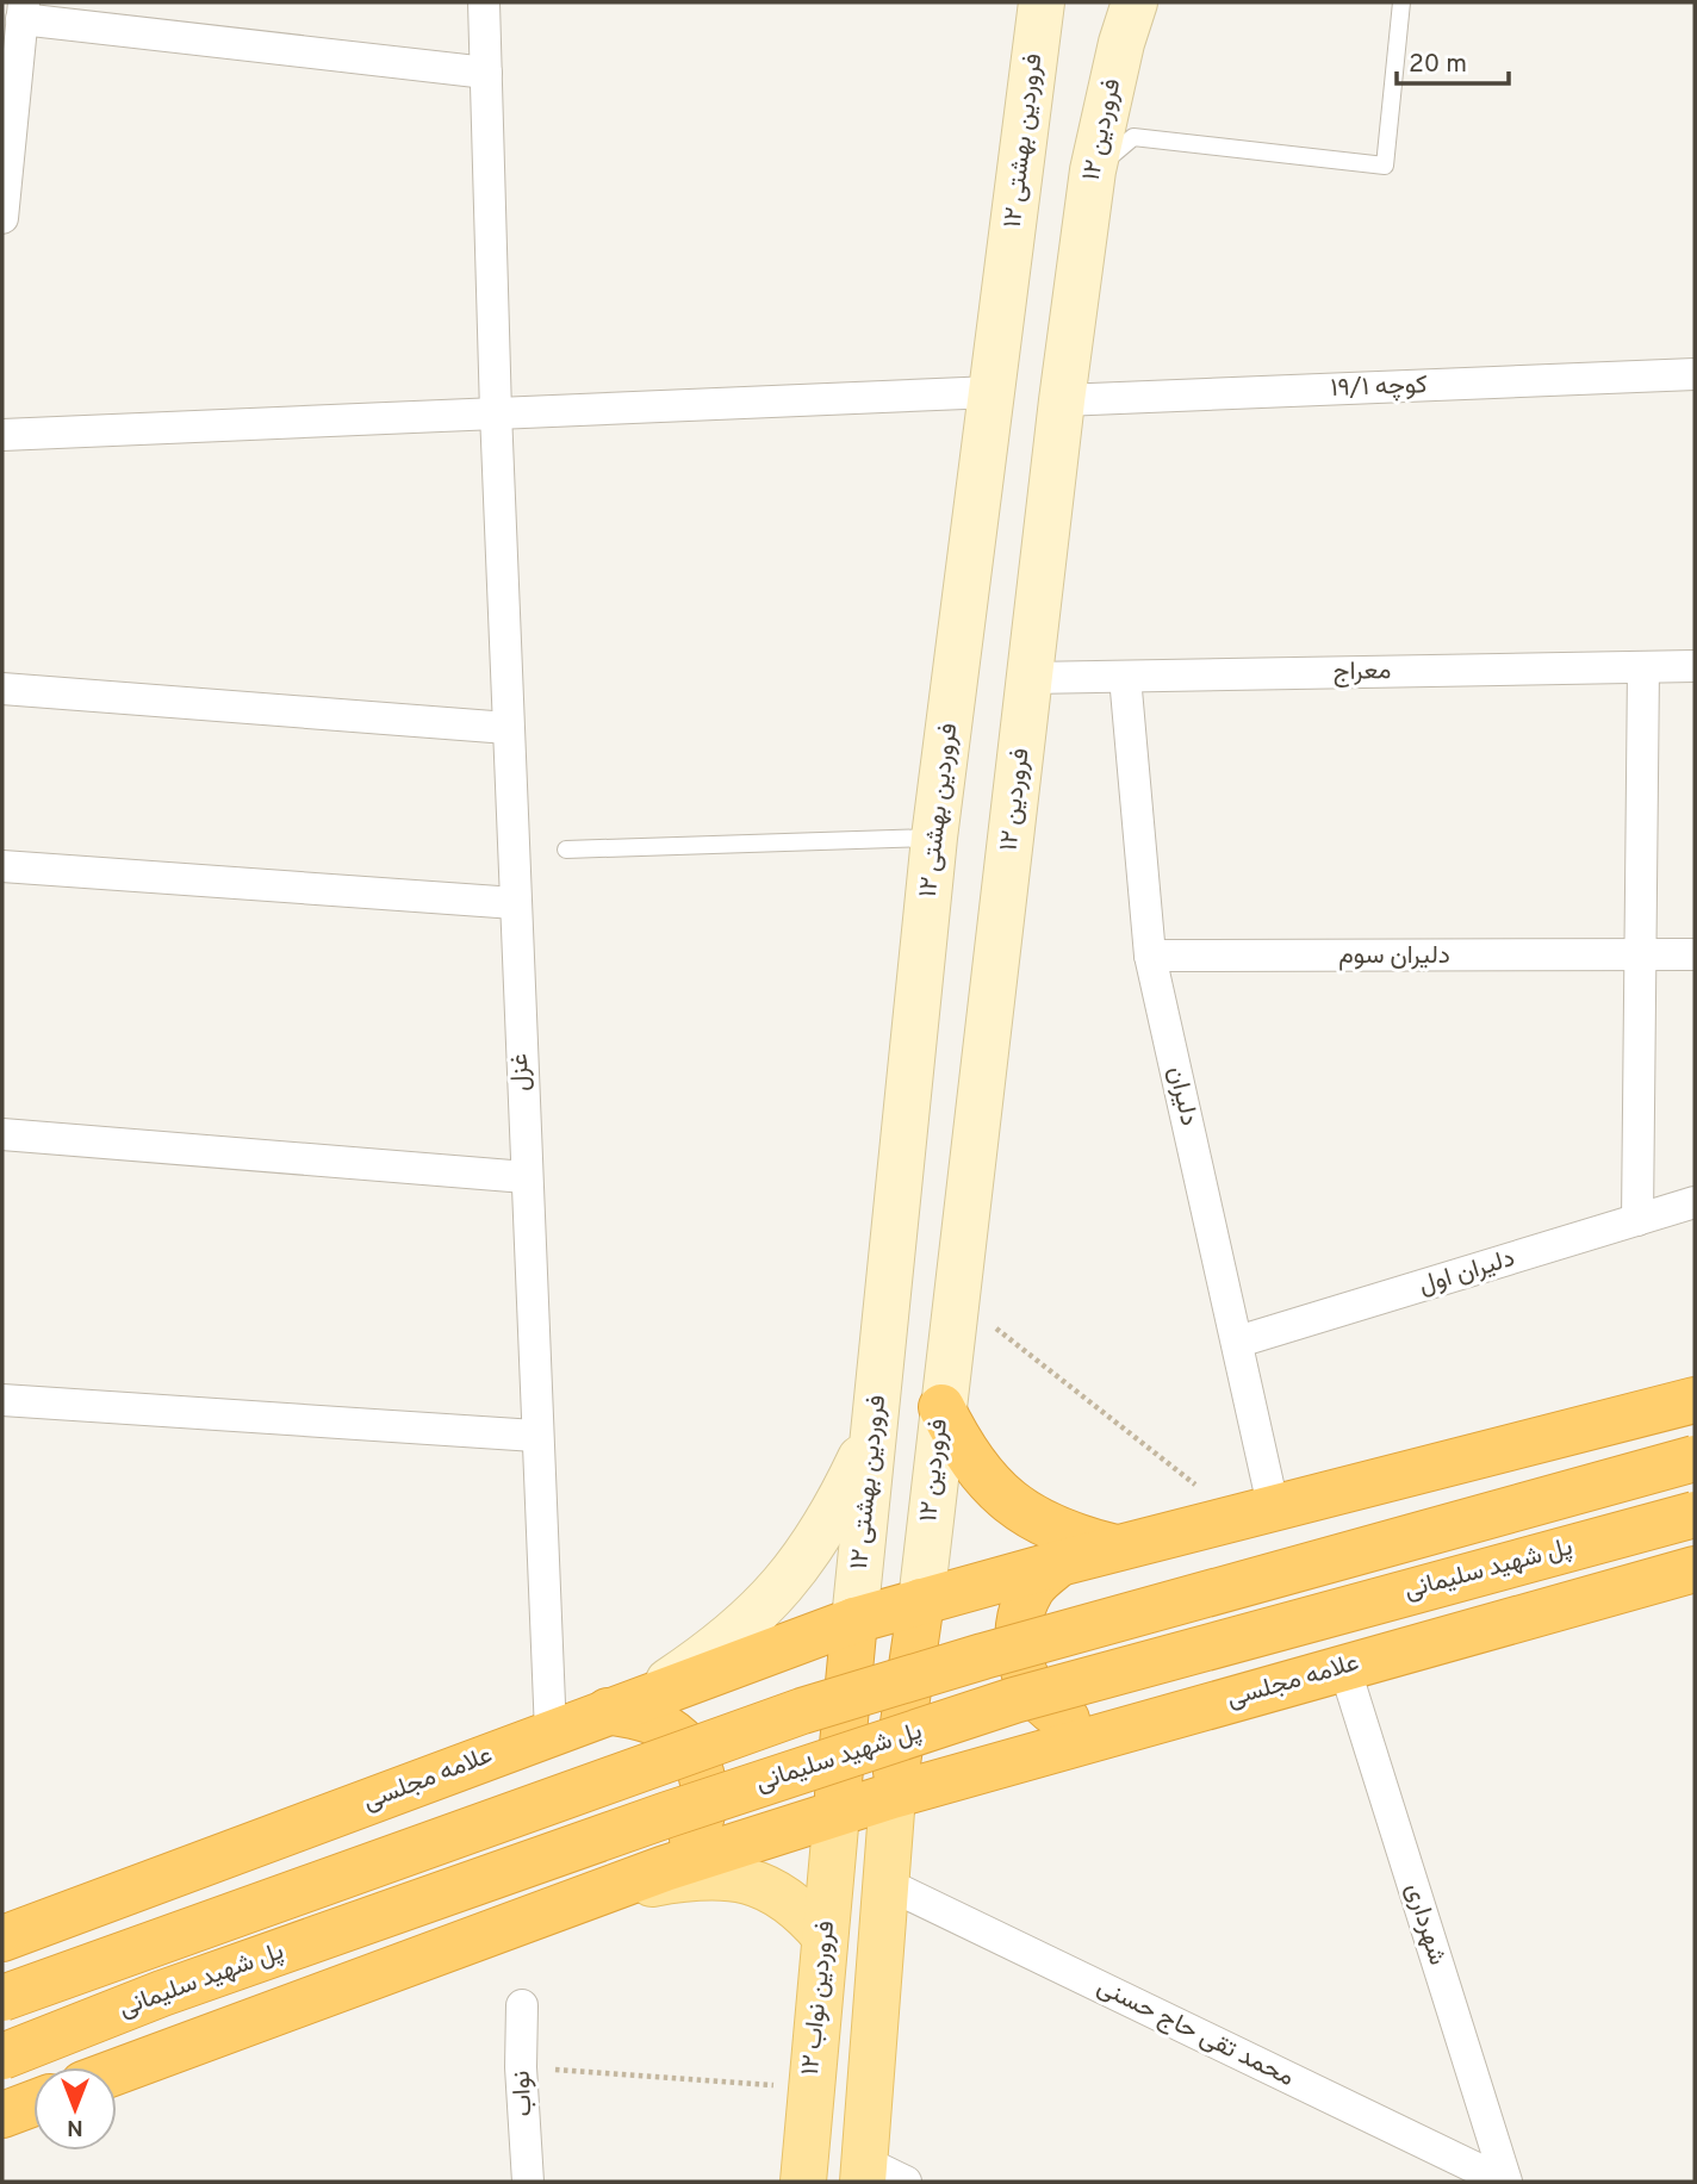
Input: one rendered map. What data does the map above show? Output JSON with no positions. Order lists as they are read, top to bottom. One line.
{"streets":{"highway":["پل شهید سلیمانی","علامه مجلسی"],"main road":["۱۲ فروردین نواب"],"street":["۱۲ فروردین","۱۲ فروردین بهشتی","کوچه ۱۹/۱","معراج","دلیران سوم","غزل","دلیران","دلیران اول","شهرداری","محمد تقی حاج حسنی","نواب"]},"crossings":[["۱۲ فروردین","کوچه ۱۹/۱"],["۱۲ فروردین","معراج"],["۱۲ فروردین","علامه مجلسی"],["۱۲ فروردین بهشتی","علامه مجلسی"],["معراج","دلیران"],["دلیران سوم","دلیران"],["غزل","علامه مجلسی"],["دلیران","دلیران اول"],["علامه مجلسی","شهرداری"],["علامه مجلسی","۱۲ فروردین نواب"],["شهرداری","محمد تقی حاج حسنی"]],"scale_bar":"20 m","north":"bottom"}
